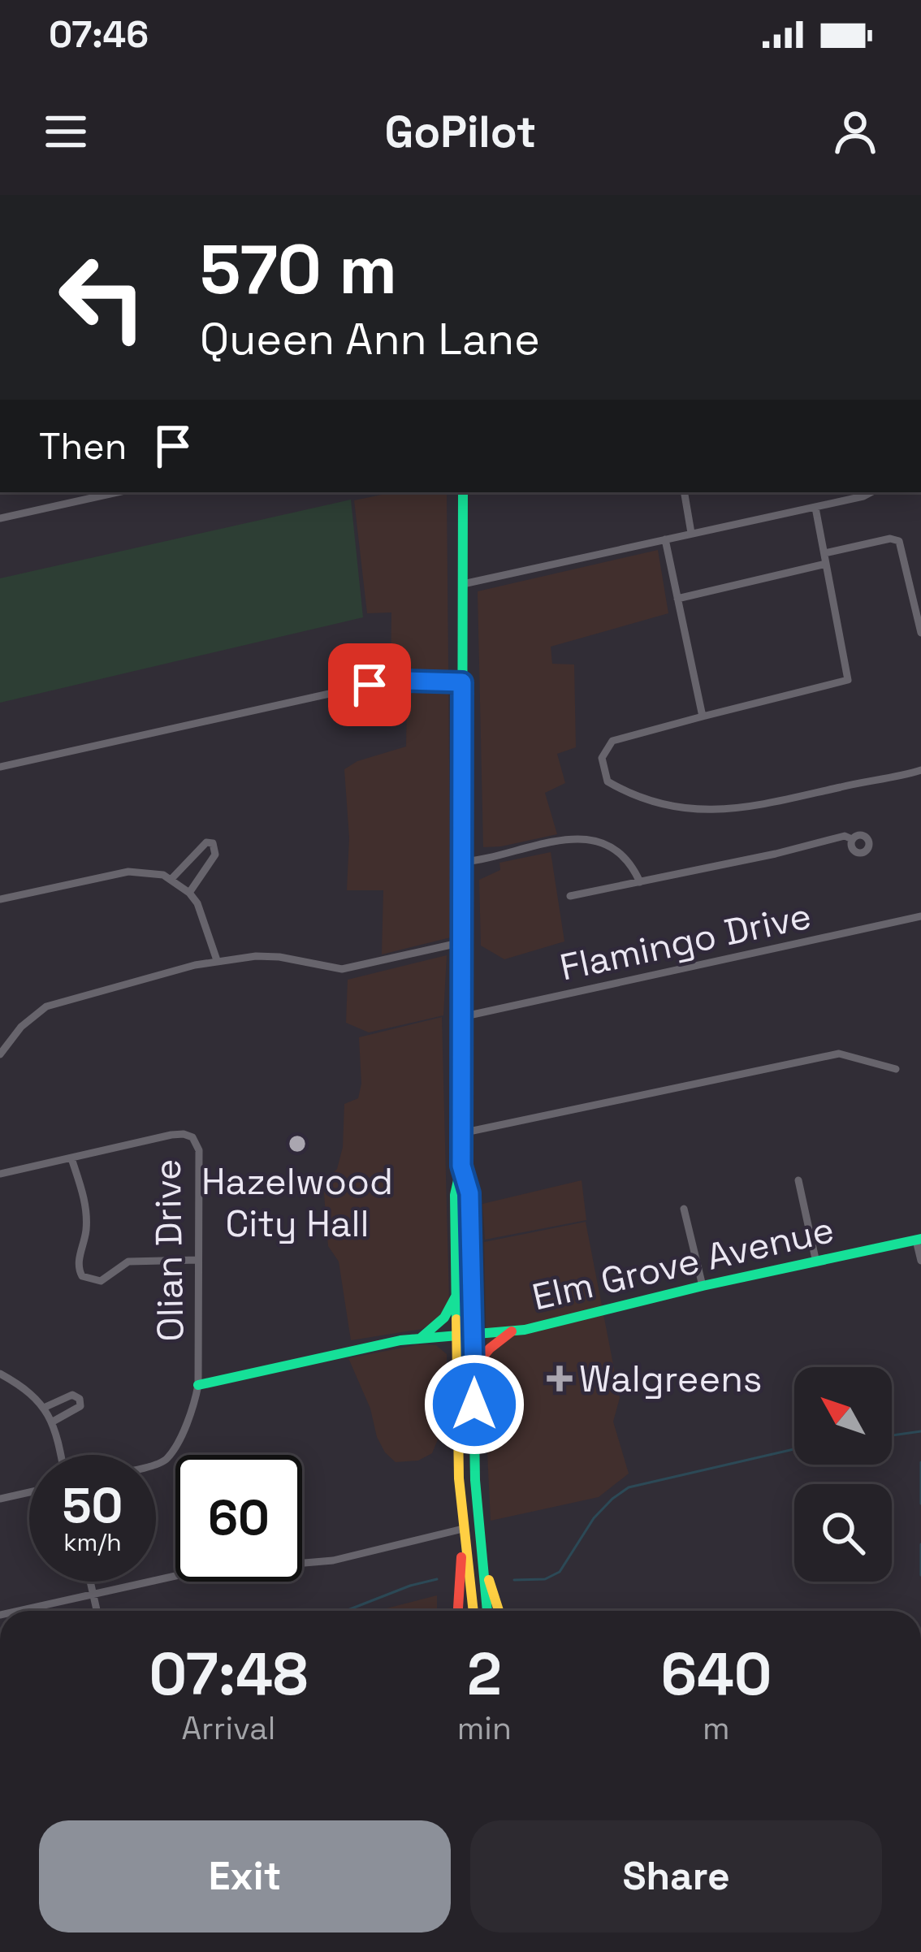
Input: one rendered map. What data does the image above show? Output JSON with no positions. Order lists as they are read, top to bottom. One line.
{"streets":{"main road":["Elm Grove Avenue"],"street":["Flamingo Drive","Olian Drive"]},"crossings":[["Olian Drive","Elm Grove Avenue"]],"places":{"other":["Hazelwood City Hall"],"health":["Walgreens"]},"north":"top left","page":{"status":"07:46","header":"GoPilot","turn":["570 m","Queen Ann Lane"],"then":"Then","speed":"50 km/h","limit":"60","eta":["07:48","Arrival","2","min","640","m"],"buttons":["Exit","Share"]}}
